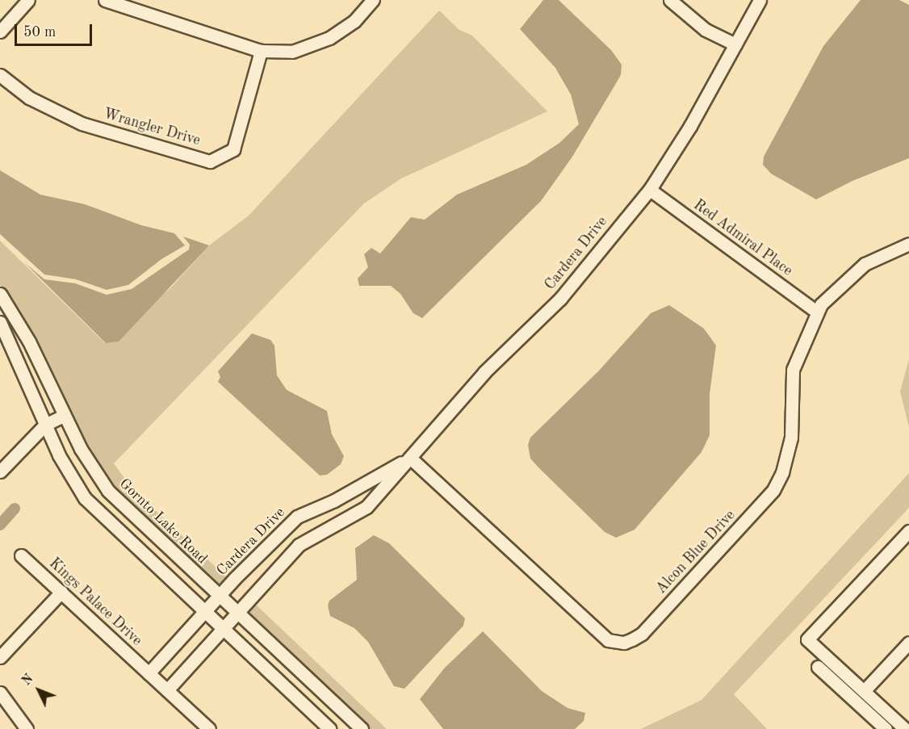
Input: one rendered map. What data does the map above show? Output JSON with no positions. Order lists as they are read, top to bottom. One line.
{"streets":{"street":["Wrangler Drive","Red Admiral Place","Cardera Drive","Gornto Lake Road","Alcon Blue Drive","Kings Palace Drive"]},"crossings":[["Red Admiral Place","Cardera Drive"],["Red Admiral Place","Alcon Blue Drive"],["Cardera Drive","Gornto Lake Road"],["Cardera Drive","Alcon Blue Drive"]],"scale_bar":"50 m","north":"top left"}
